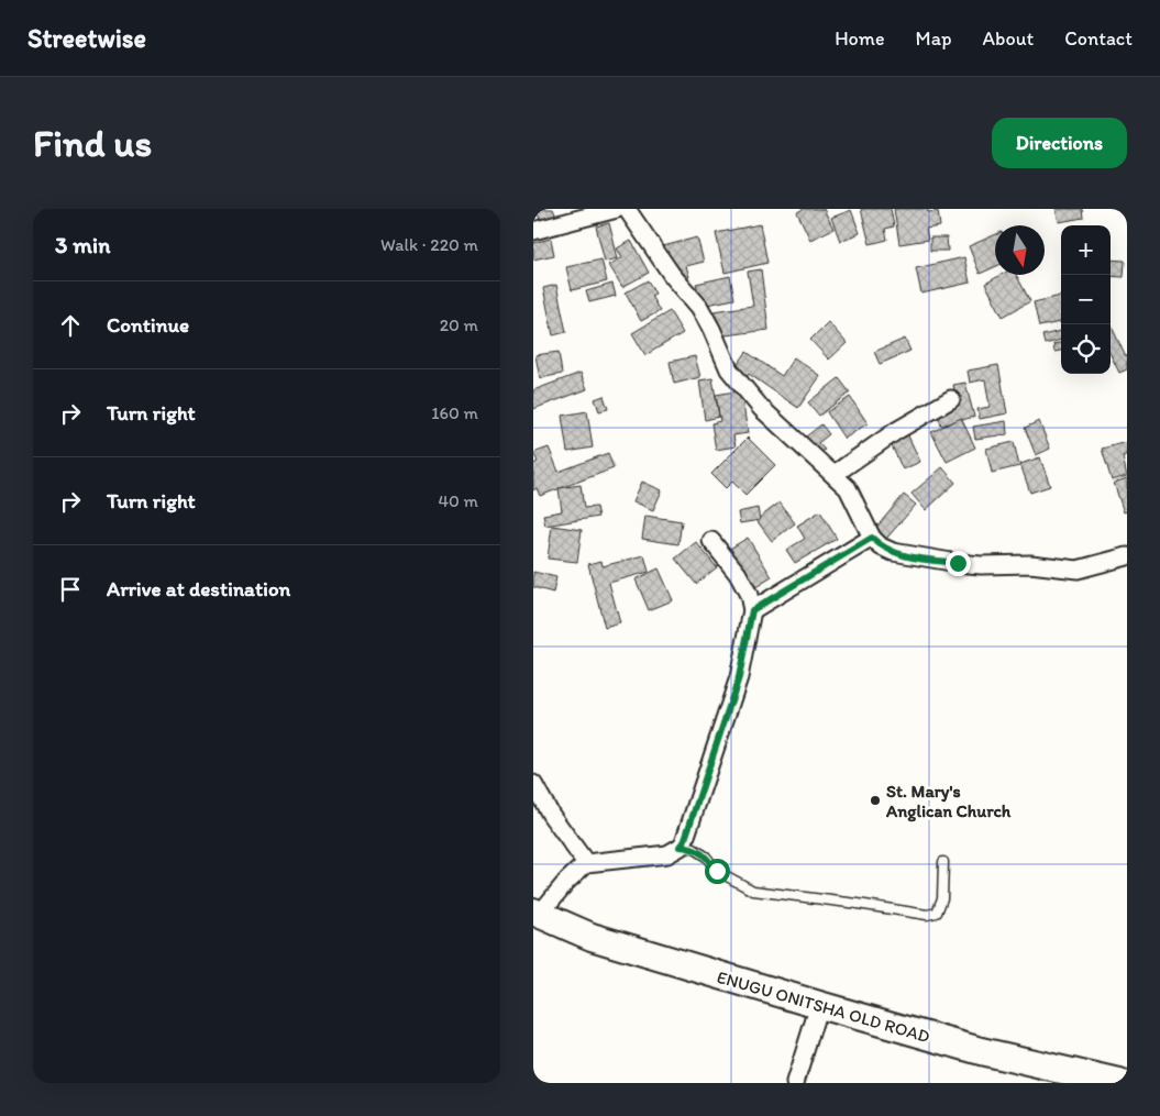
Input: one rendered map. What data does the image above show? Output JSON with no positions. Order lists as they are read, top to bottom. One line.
{"streets":{"main road":["ENUGU ONITSHA OLD ROAD"]},"places":["St. Mary's Anglican Church"],"north":"bottom","page":{"header":"Streetwise","nav":["Home","Map","About","Contact"],"buttons":"Directions","title":"Find us","heading":["3 min","Walk · 220 m"],"map_buttons":["+","−"],"list":[["Continue","20 m"],["Turn right","160 m"],["Turn right","40 m"],"Arrive at destination"]}}
